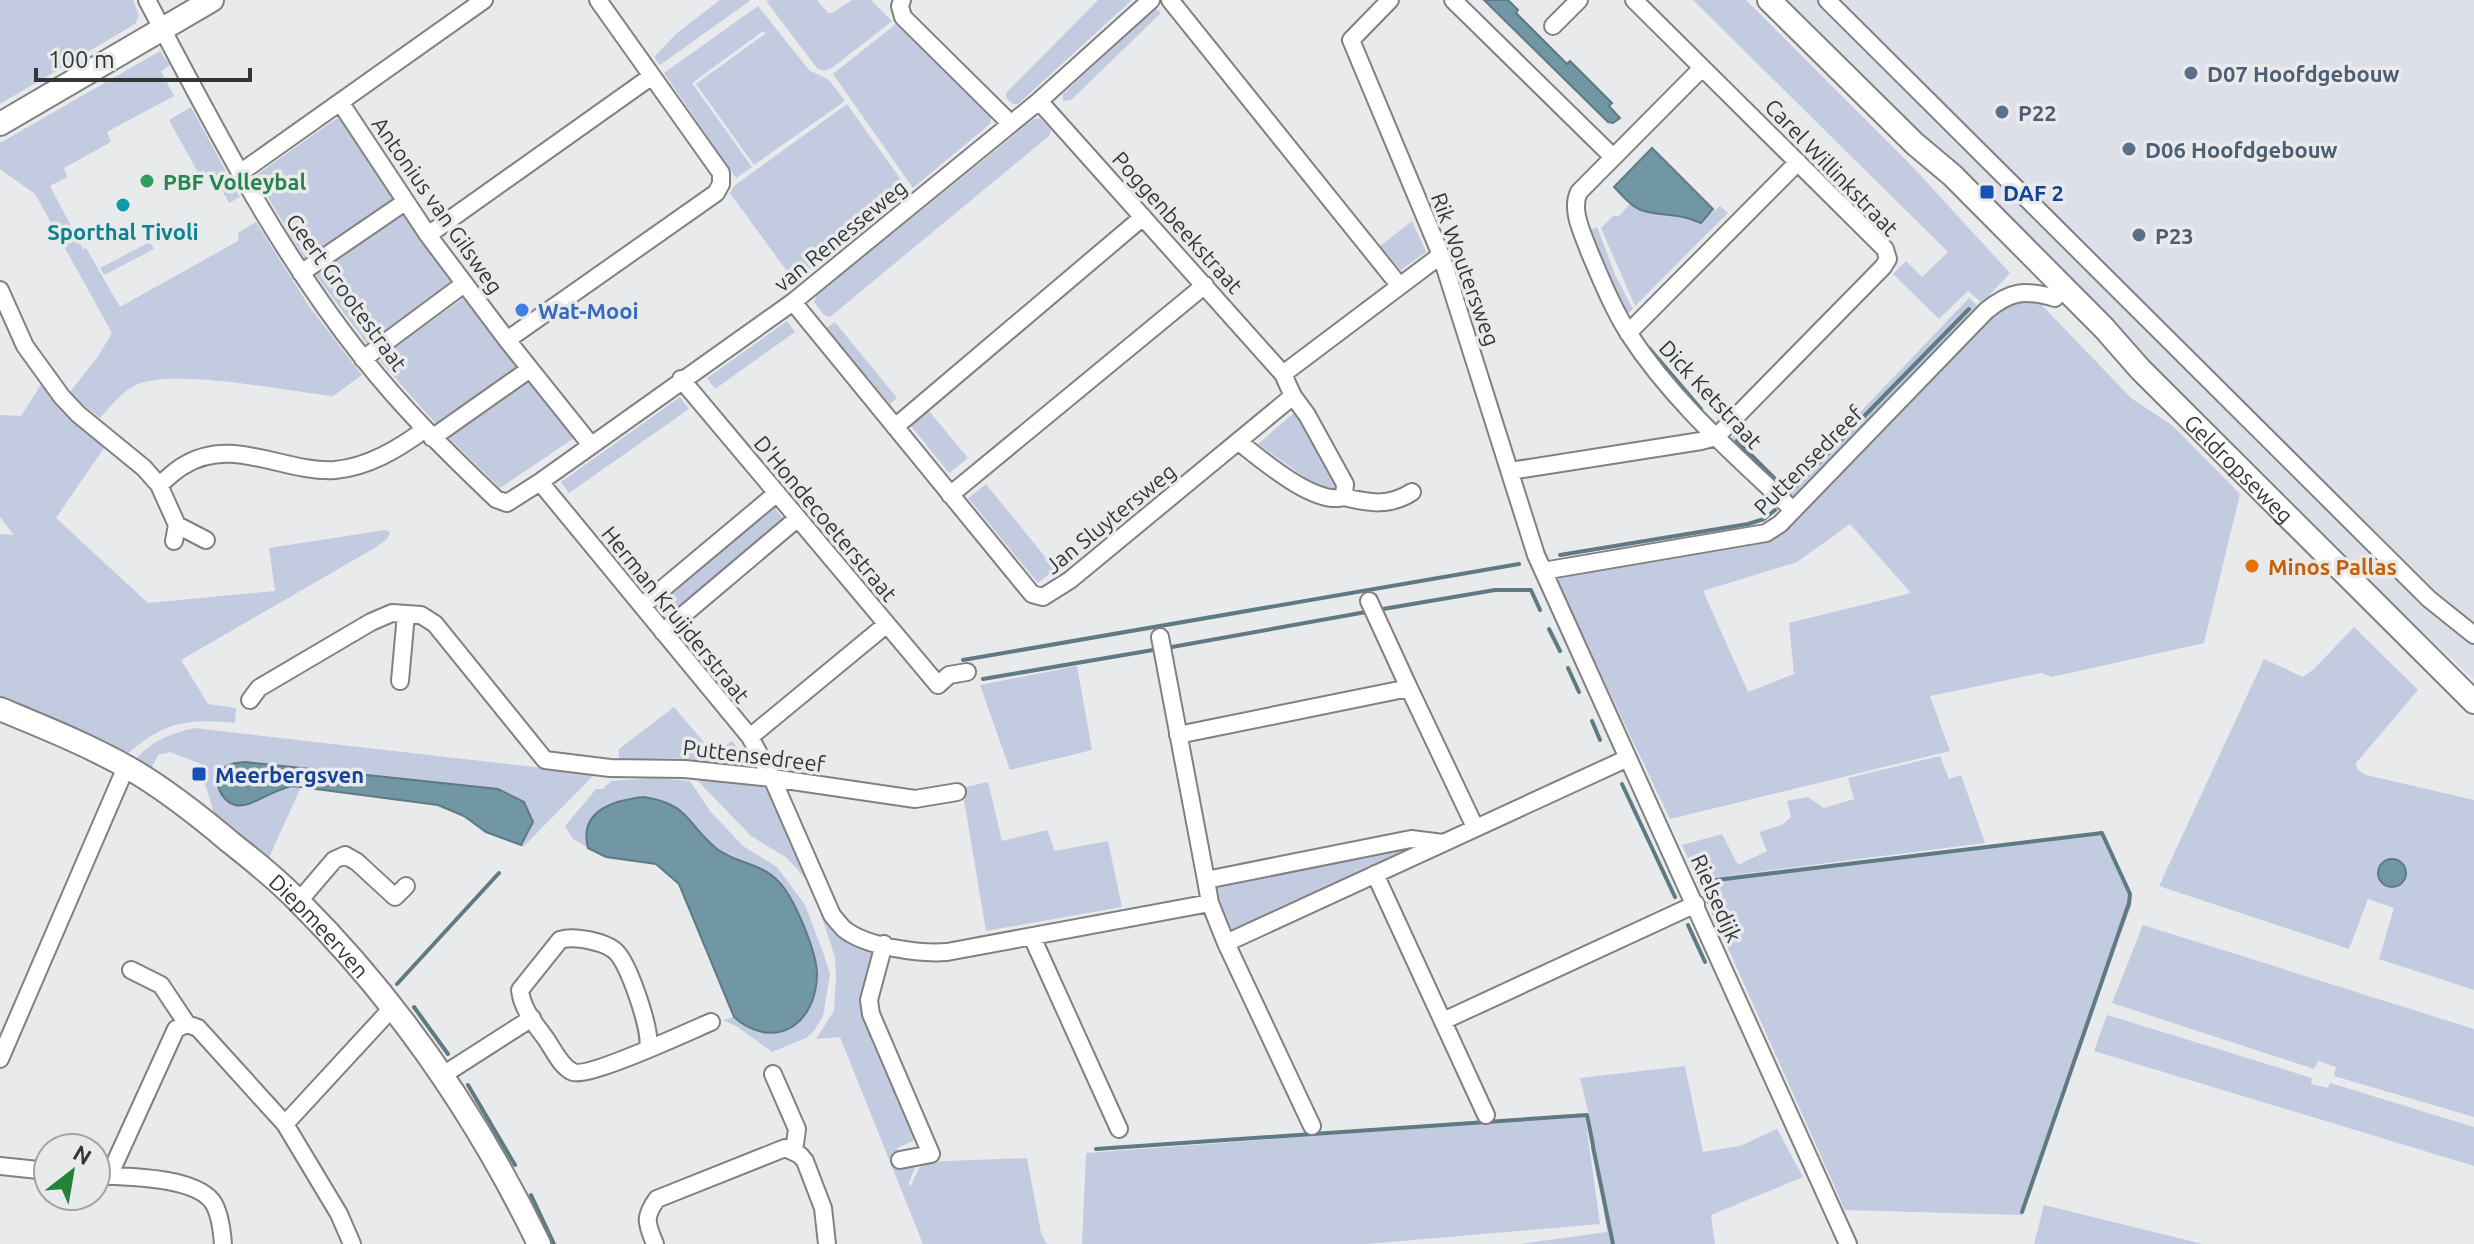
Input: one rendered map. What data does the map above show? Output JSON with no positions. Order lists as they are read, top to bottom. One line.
{"streets":{"main road":["Geldropseweg","Diepmeerven"],"street":["Carel Willinkstraat","Antonius van Gilsweg","Poggenbeekstraat","van Renesseweg","Rik Woutersweg","Geert Grootestraat","Dick Ketstraat","Puttensedreef","D'Hondecoeterstraat","Jan Sluytersweg","Herman Kruijderstraat","Rielsedijk"]},"crossings":[["Carel Willinkstraat","Dick Ketstraat"],["Antonius van Gilsweg","van Renesseweg"],["Poggenbeekstraat","van Renesseweg"],["van Renesseweg","Geert Grootestraat"],["van Renesseweg","D'Hondecoeterstraat"],["van Renesseweg","Jan Sluytersweg"],["van Renesseweg","Herman Kruijderstraat"],["Rik Woutersweg","Puttensedreef"],["Rik Woutersweg","Rielsedijk"],["Geert Grootestraat","Herman Kruijderstraat"],["Dick Ketstraat","Puttensedreef"],["Puttensedreef","Geldropseweg"],["Puttensedreef","Herman Kruijderstraat"],["Puttensedreef","Rielsedijk"]],"places":{"other":["D07 Hoofdgebouw","P22","D06 Hoofdgebouw","PBF Volleybal","Sporthal Tivoli","P23","Wat-Mooi","Minos Pallas"],"transit":["DAF 2","Meerbergsven"]},"scale_bar":"100 m","north":"top right"}
